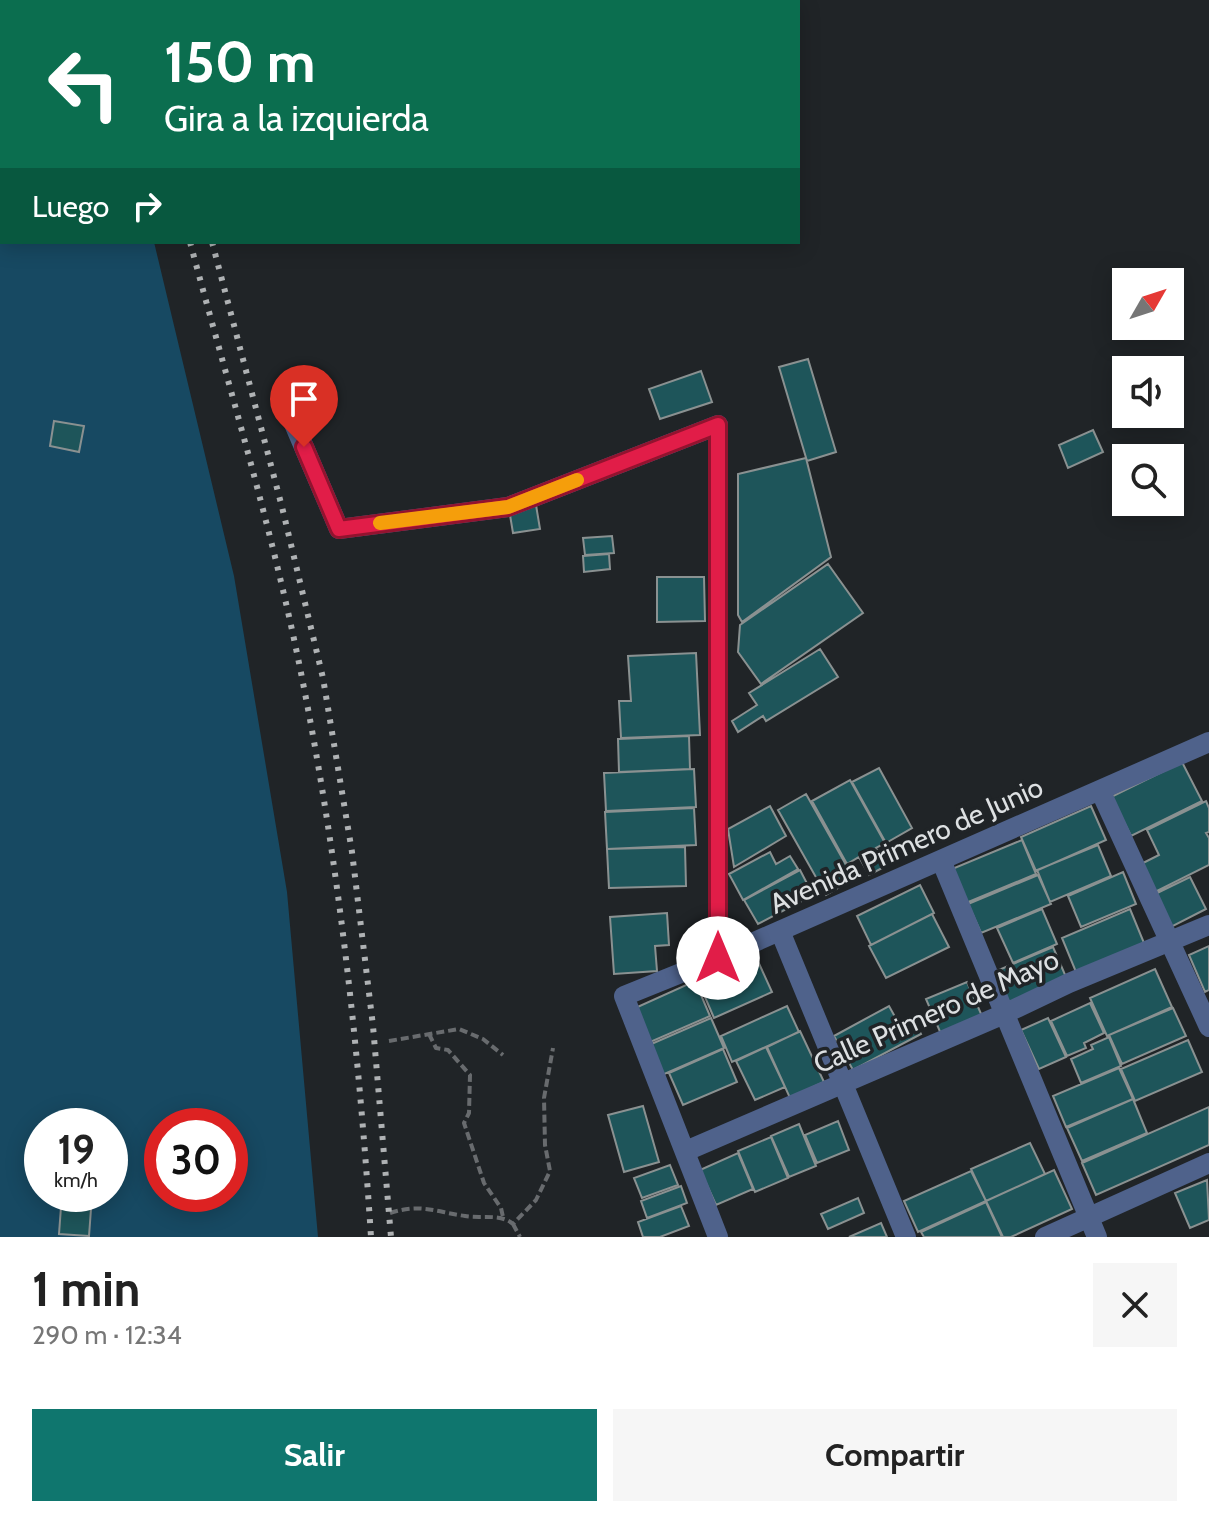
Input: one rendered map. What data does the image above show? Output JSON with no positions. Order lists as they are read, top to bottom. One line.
{"streets":{"street":["Avenida Primero de Junio","Calle Primero de Mayo"]},"crossings":[["Avenida Primero de Junio","Calle Primero de Mayo"]],"north":"top right","page":{"turn":["150 m","Gira a la izquierda"],"then":"Luego","speed":"19 km/h","limit":"30","heading":["1 min","290 m · 12:34"],"buttons":["Salir","Compartir"]}}
